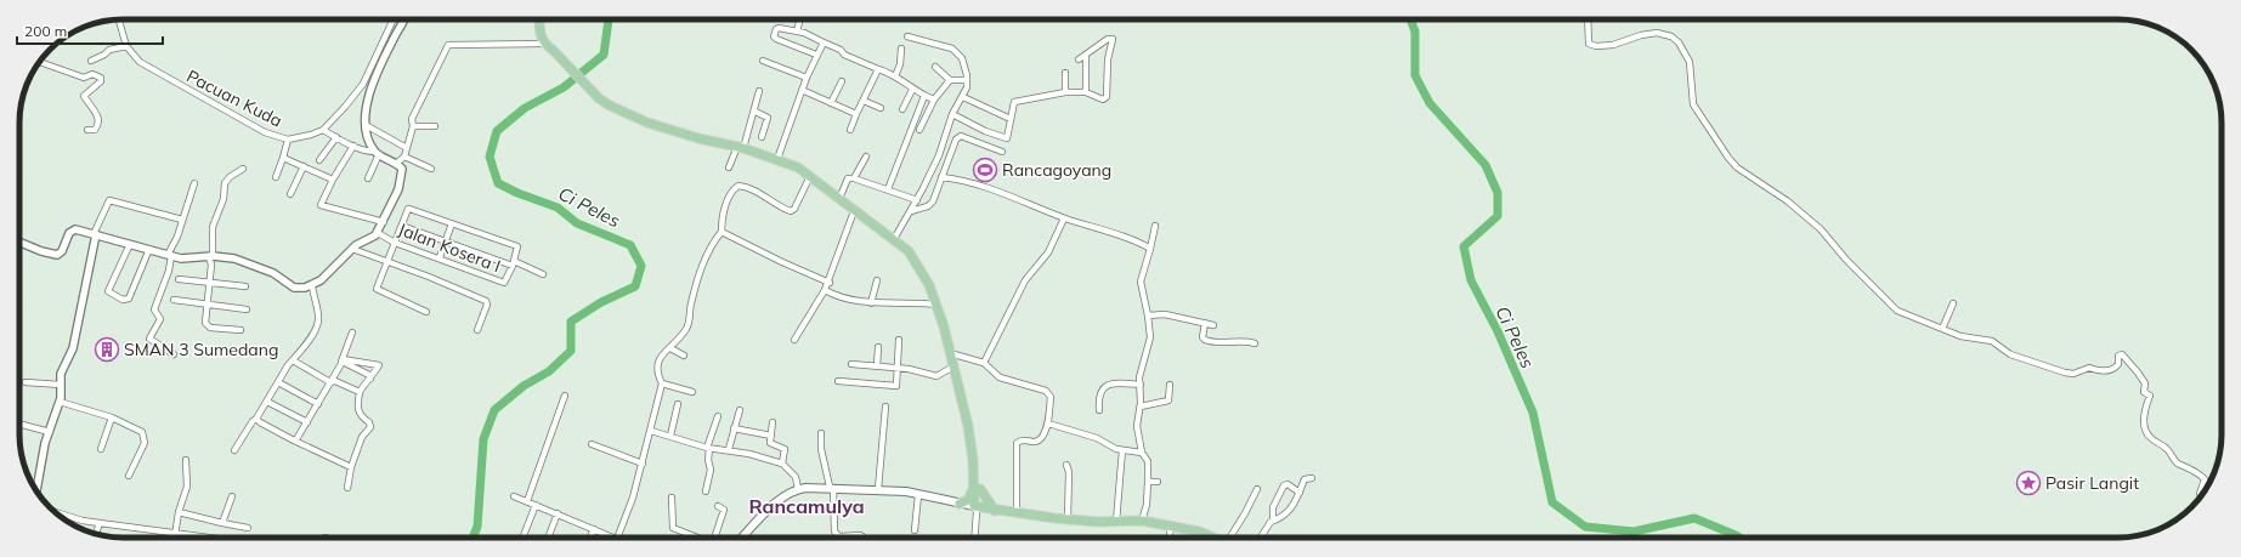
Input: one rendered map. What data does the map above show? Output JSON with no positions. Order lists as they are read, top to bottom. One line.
{"streets":{"street":["Pacuan Kuda","Jalan Kosera I"]},"districts":["Rancamulya"],"water":["Ci Peles"],"places":{"sports":["Rancagoyang"],"building":["SMAN 3 Sumedang"],"place":["Pasir Langit"]},"scale_bar":"200 m"}
